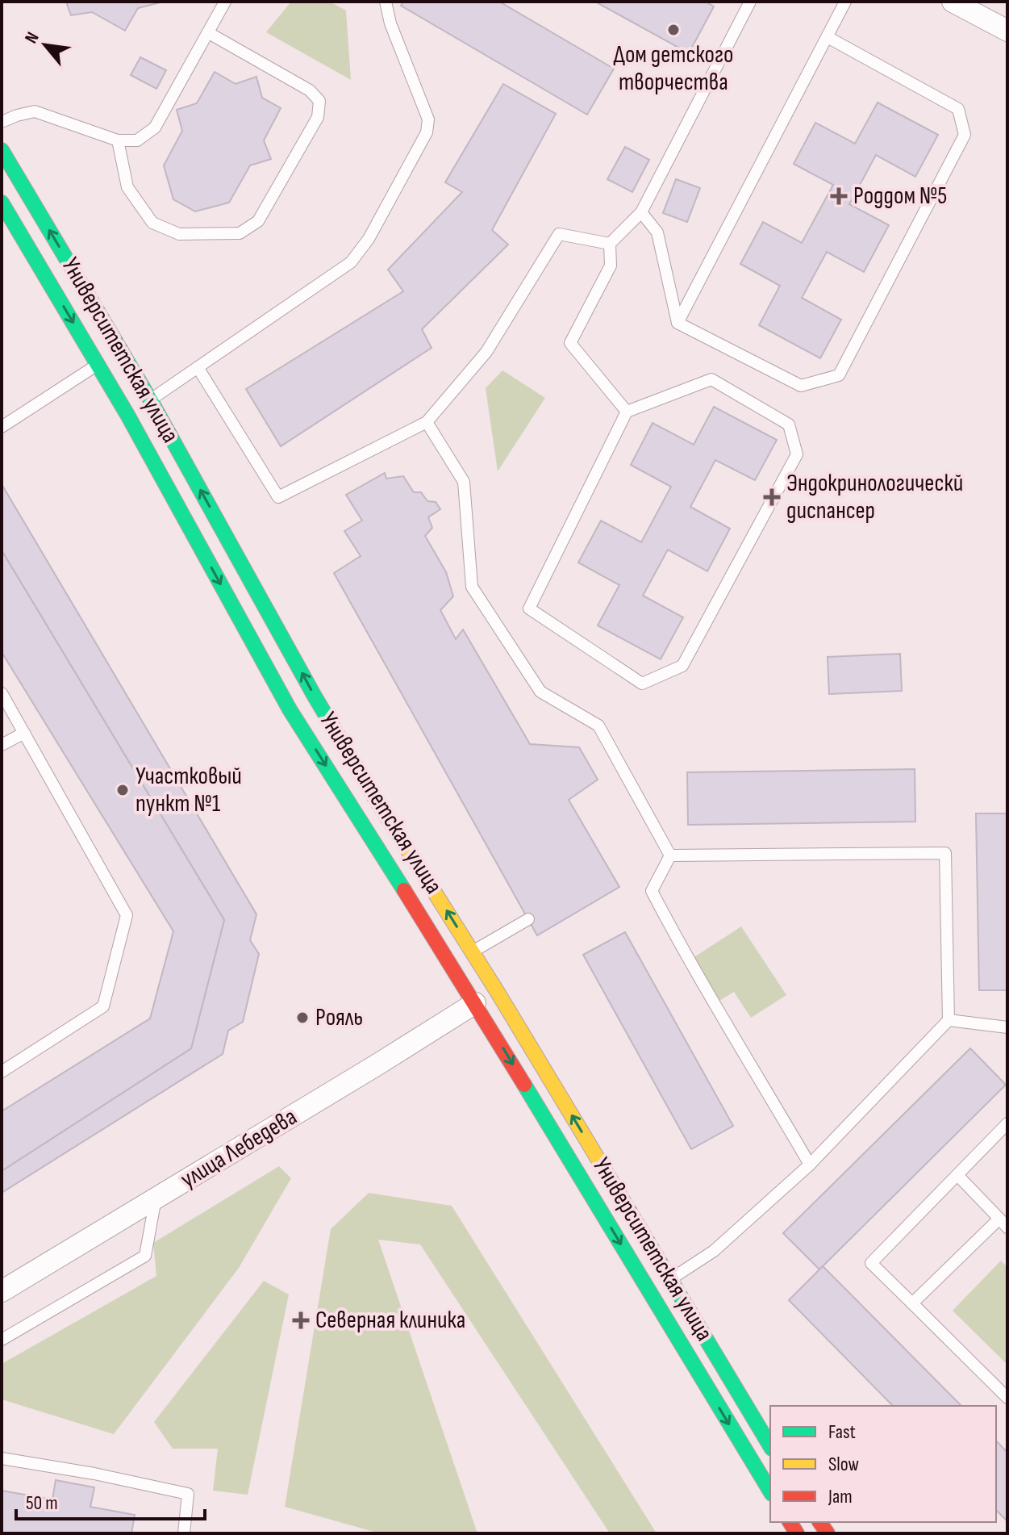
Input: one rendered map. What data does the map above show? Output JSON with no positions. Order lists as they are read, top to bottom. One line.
{"streets":{"main road":["Университетская улица"],"street":["улица Лебедева"]},"crossings":[["Университетская улица","улица Лебедева"]],"places":{"other":["Дом детского творчества","Участковый пункт №1","Рояль"],"health":["Роддом №5","Эндокринологическй диспансер","Северная клиника"]},"legend":["Fast","Slow","Jam"],"scale_bar":"50 m","north":"top left"}
